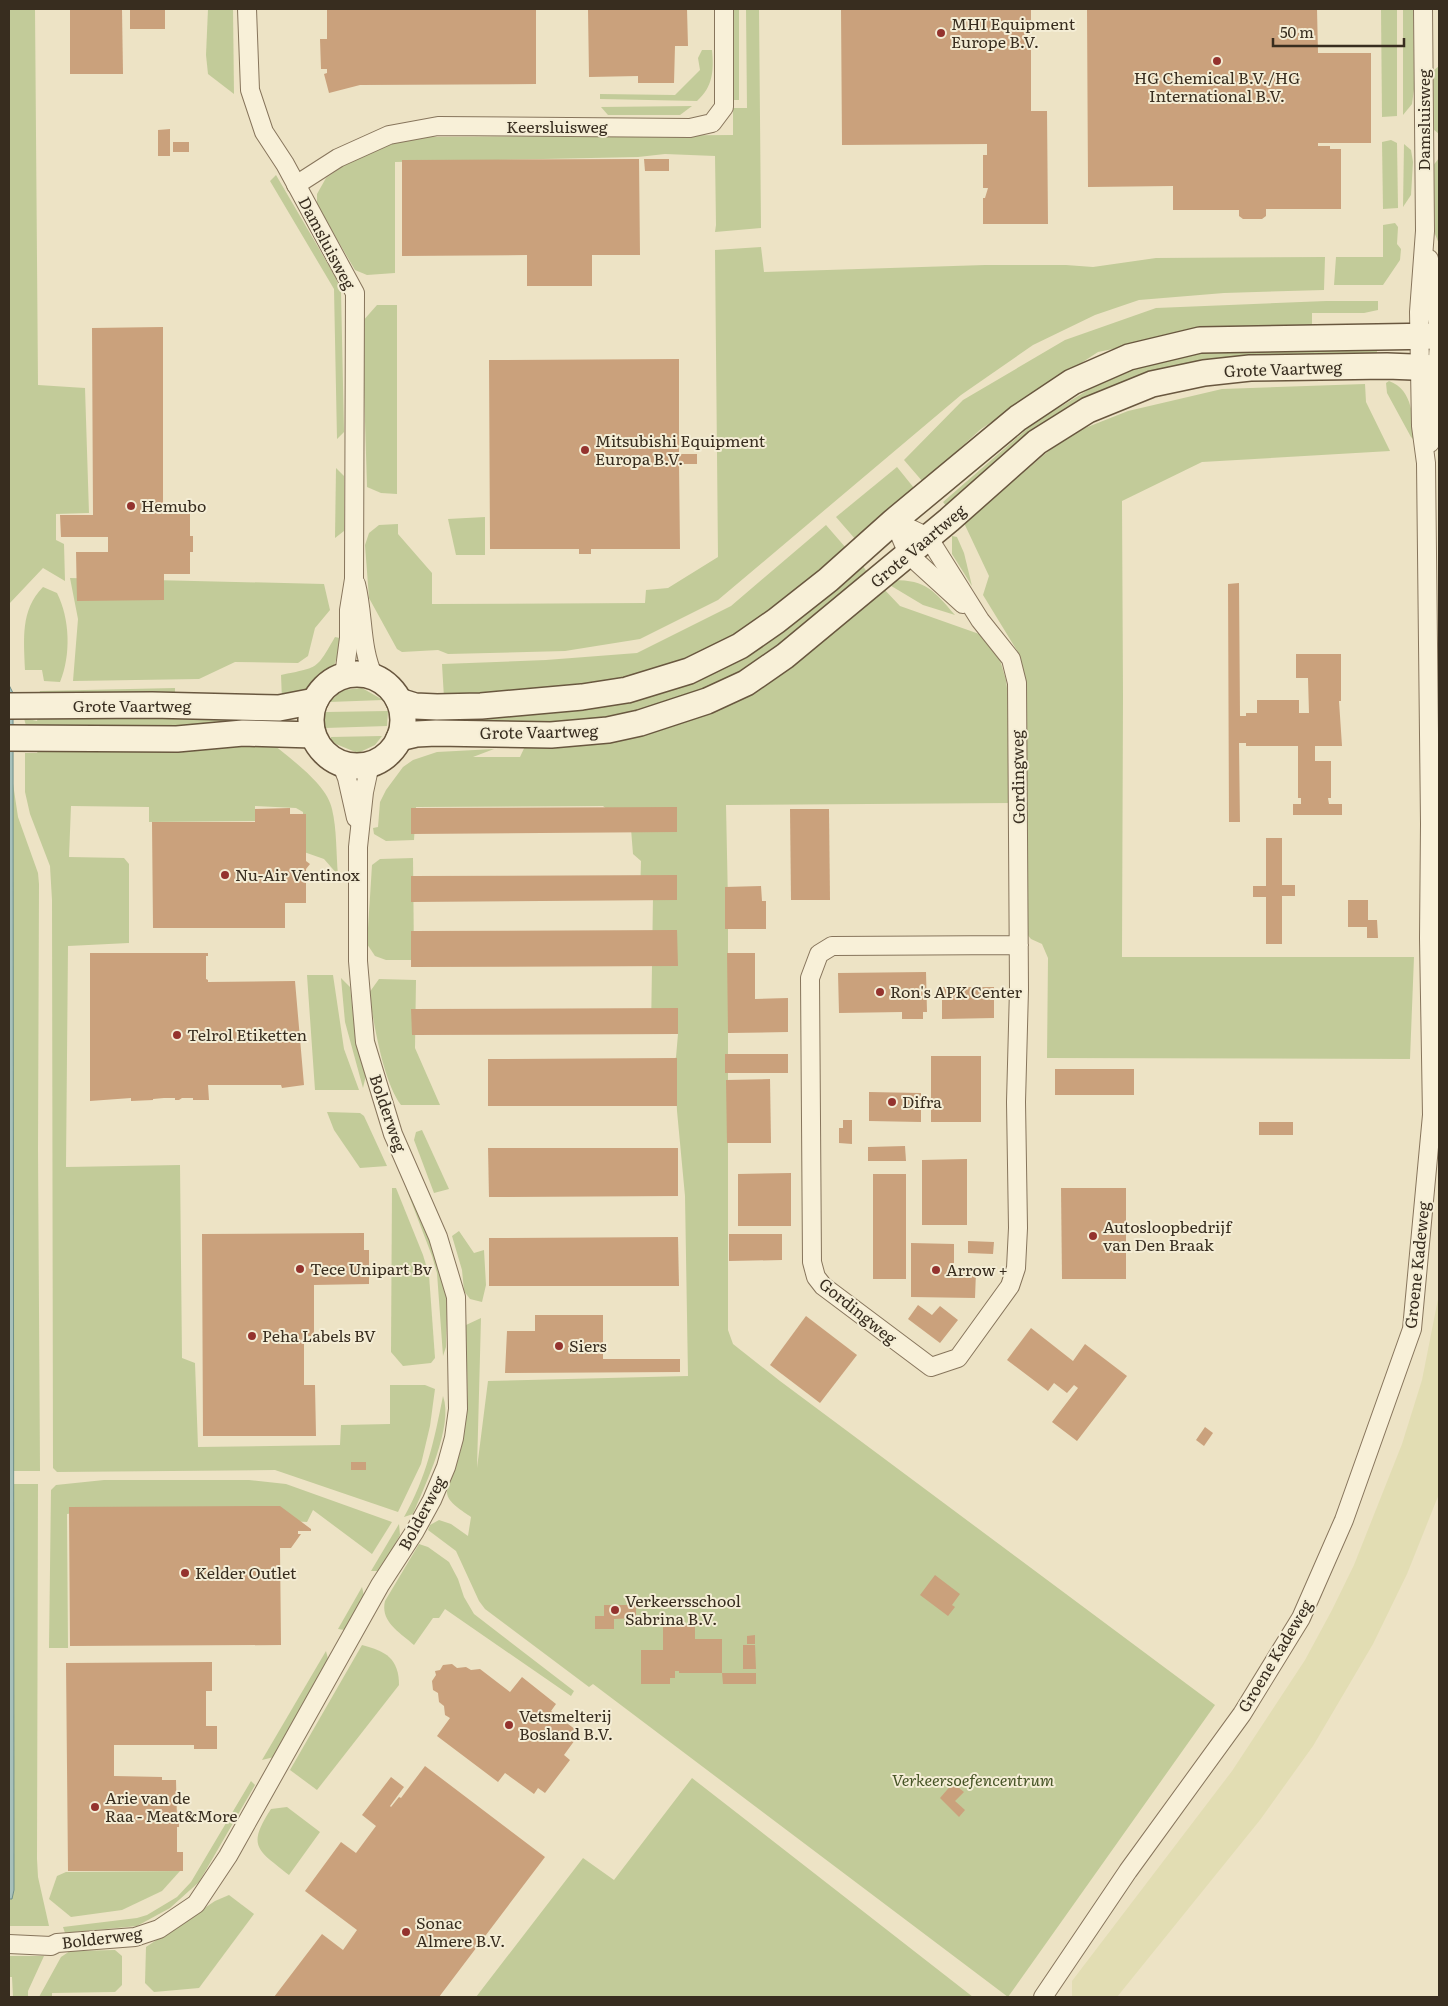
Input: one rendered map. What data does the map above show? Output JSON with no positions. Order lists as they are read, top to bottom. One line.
{"streets":{"main road":["Grote Vaartweg"],"street":["Damsluisweg","Keersluisweg","Gordingweg","Bolderweg","Groene Kadeweg"]},"crossings":[["Damsluisweg","Keersluisweg"],["Damsluisweg","Grote Vaartweg"],["Damsluisweg","Bolderweg"],["Damsluisweg","Groene Kadeweg"],["Grote Vaartweg","Gordingweg"],["Grote Vaartweg","Bolderweg"],["Grote Vaartweg","Groene Kadeweg"]],"parks":["Verkeersoefencentrum"],"places":["MHI Equipment Europe B.V.","HG Chemical B.V./HG International B.V.","Mitsubishi Equipment Europa B.V.","Hemubo","Nu-Air Ventinox","Ron's APK Center","Telrol Etiketten","Difra","Autosloopbedrijf van Den Braak","Tece Unipart Bv","Arrow +","Peha Labels BV","Siers","Kelder Outlet","Verkeersschool Sabrina B.V.","Vetsmelterij Bosland B.V.","Arie van de Raa - Meat&More","Sonac Almere B.V."],"scale_bar":"50 m"}
